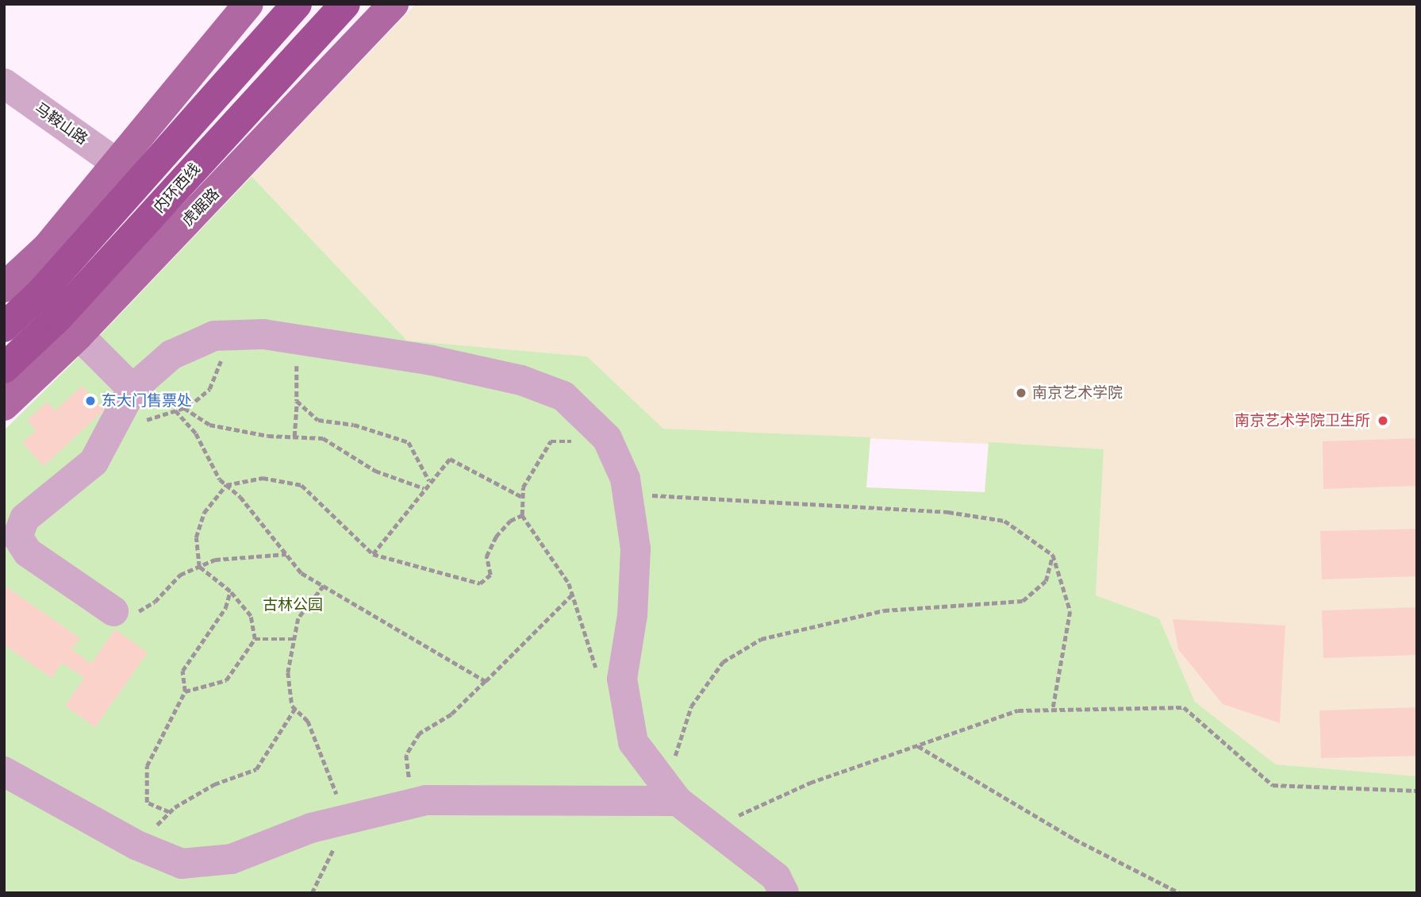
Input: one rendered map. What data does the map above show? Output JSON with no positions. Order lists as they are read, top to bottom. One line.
{"streets":{"highway":["内环西线"],"main road":["虎踞路"],"lane":["马鞍山路"]},"parks":["古林公园"],"places":["南京艺术学院","东大门售票处","南京艺术学院卫生所"]}
